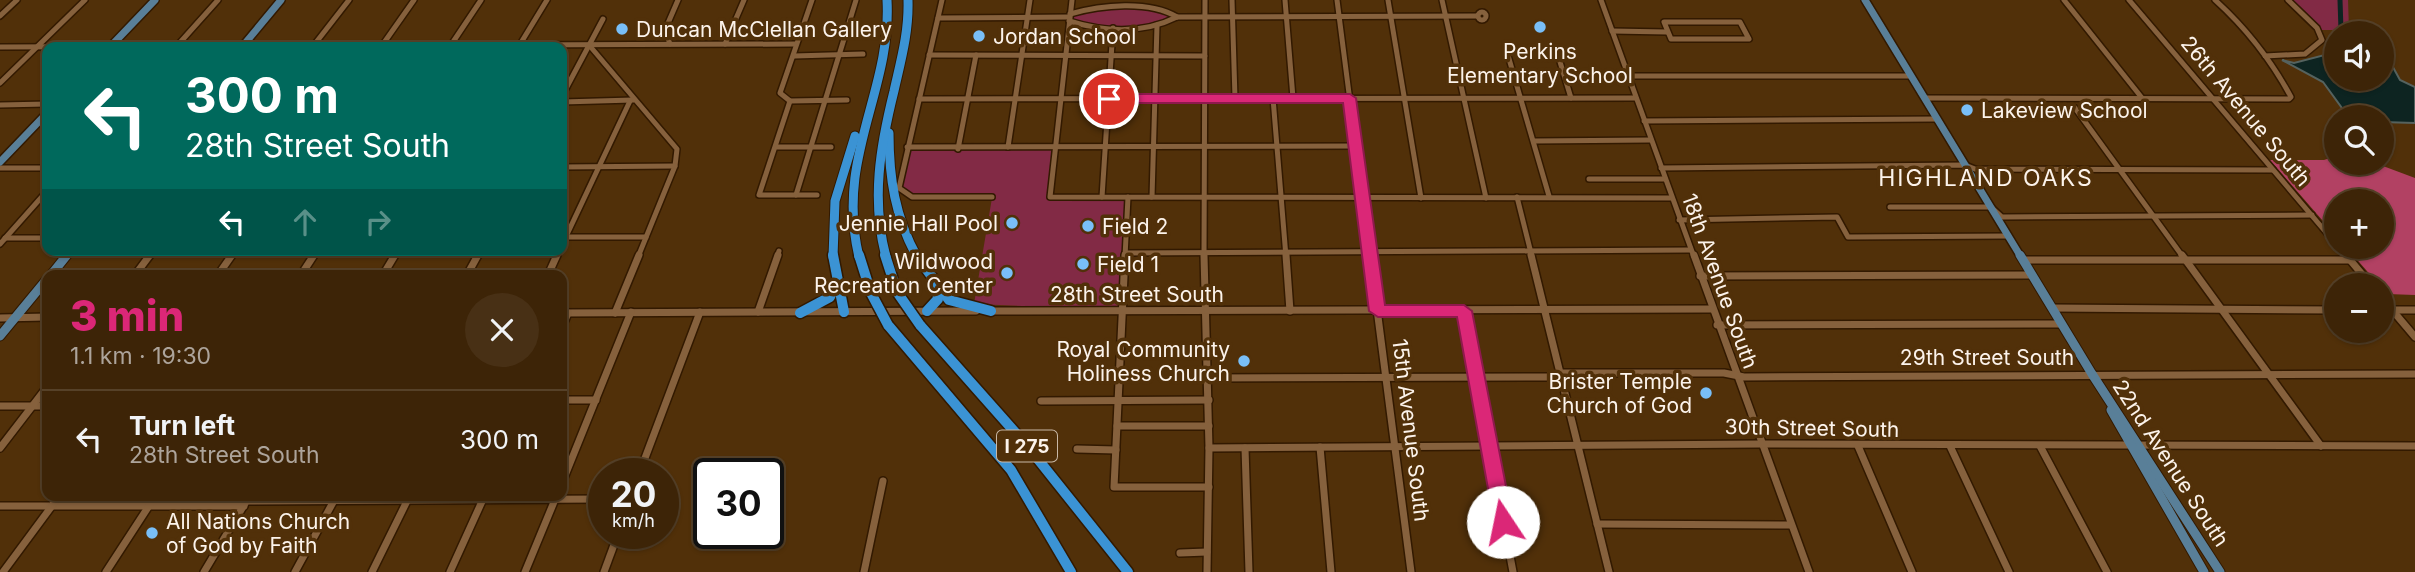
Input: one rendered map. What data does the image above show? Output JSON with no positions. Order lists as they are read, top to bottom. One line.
{"streets":{"highway":["I 275"],"main road":["22nd Avenue South"],"street":["26th Avenue South","18th Avenue South","28th Street South","29th Street South","30th Street South","15th Avenue South"]},"crossings":[["18th Avenue South","28th Street South"],["18th Avenue South","29th Street South"],["18th Avenue South","30th Street South"],["28th Street South","15th Avenue South"],["29th Street South","15th Avenue South"],["29th Street South","22nd Avenue South"],["30th Street South","15th Avenue South"],["30th Street South","22nd Avenue South"]],"districts":["HIGHLAND OAKS"],"places":["Perkins Elementary School","Duncan McClellan Gallery","Jordan School","Lakeview School","Jennie Hall Pool","Field 2","Field 1","Wildwood Recreation Center","Royal Community Holiness Church","Brister Temple Church of God","All Nations Church of God by Faith"],"page":{"map_buttons":["+","−"],"turn":["300 m","28th Street South"],"heading":["3 min","1.1 km · 19:30"],"list":[{"name":"Turn left","note":"28th Street South","value":"300 m"}],"speed":"20 km/h","limit":"30"}}
